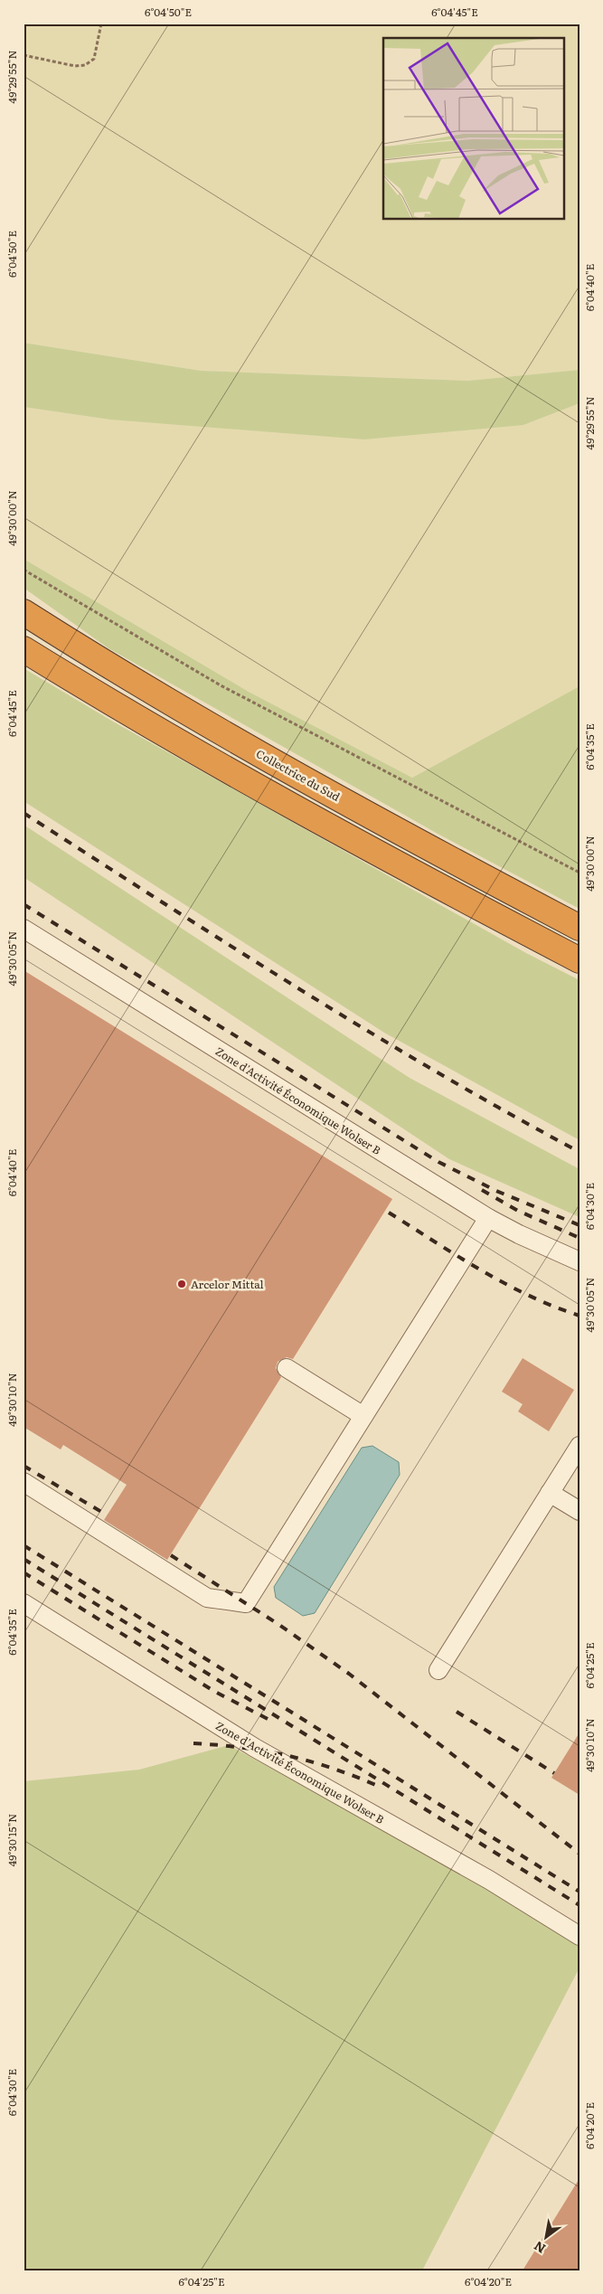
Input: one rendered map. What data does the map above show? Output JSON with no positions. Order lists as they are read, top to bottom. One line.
{"streets":{"highway":["Collectrice du Sud"],"street":["Zone d'Activité Économique Wolser B"]},"places":["Arcelor Mittal"],"north":"bottom left","coordinates":["6°04'50\"E","6°04'45\"E","49°29'55\"N","6°04'40\"E","49°30'00\"N","6°04'35\"E","49°30'05\"N","6°04'30\"E","49°30'10\"N","6°04'25\"E","49°30'15\"N","6°04'20\"E"]}
